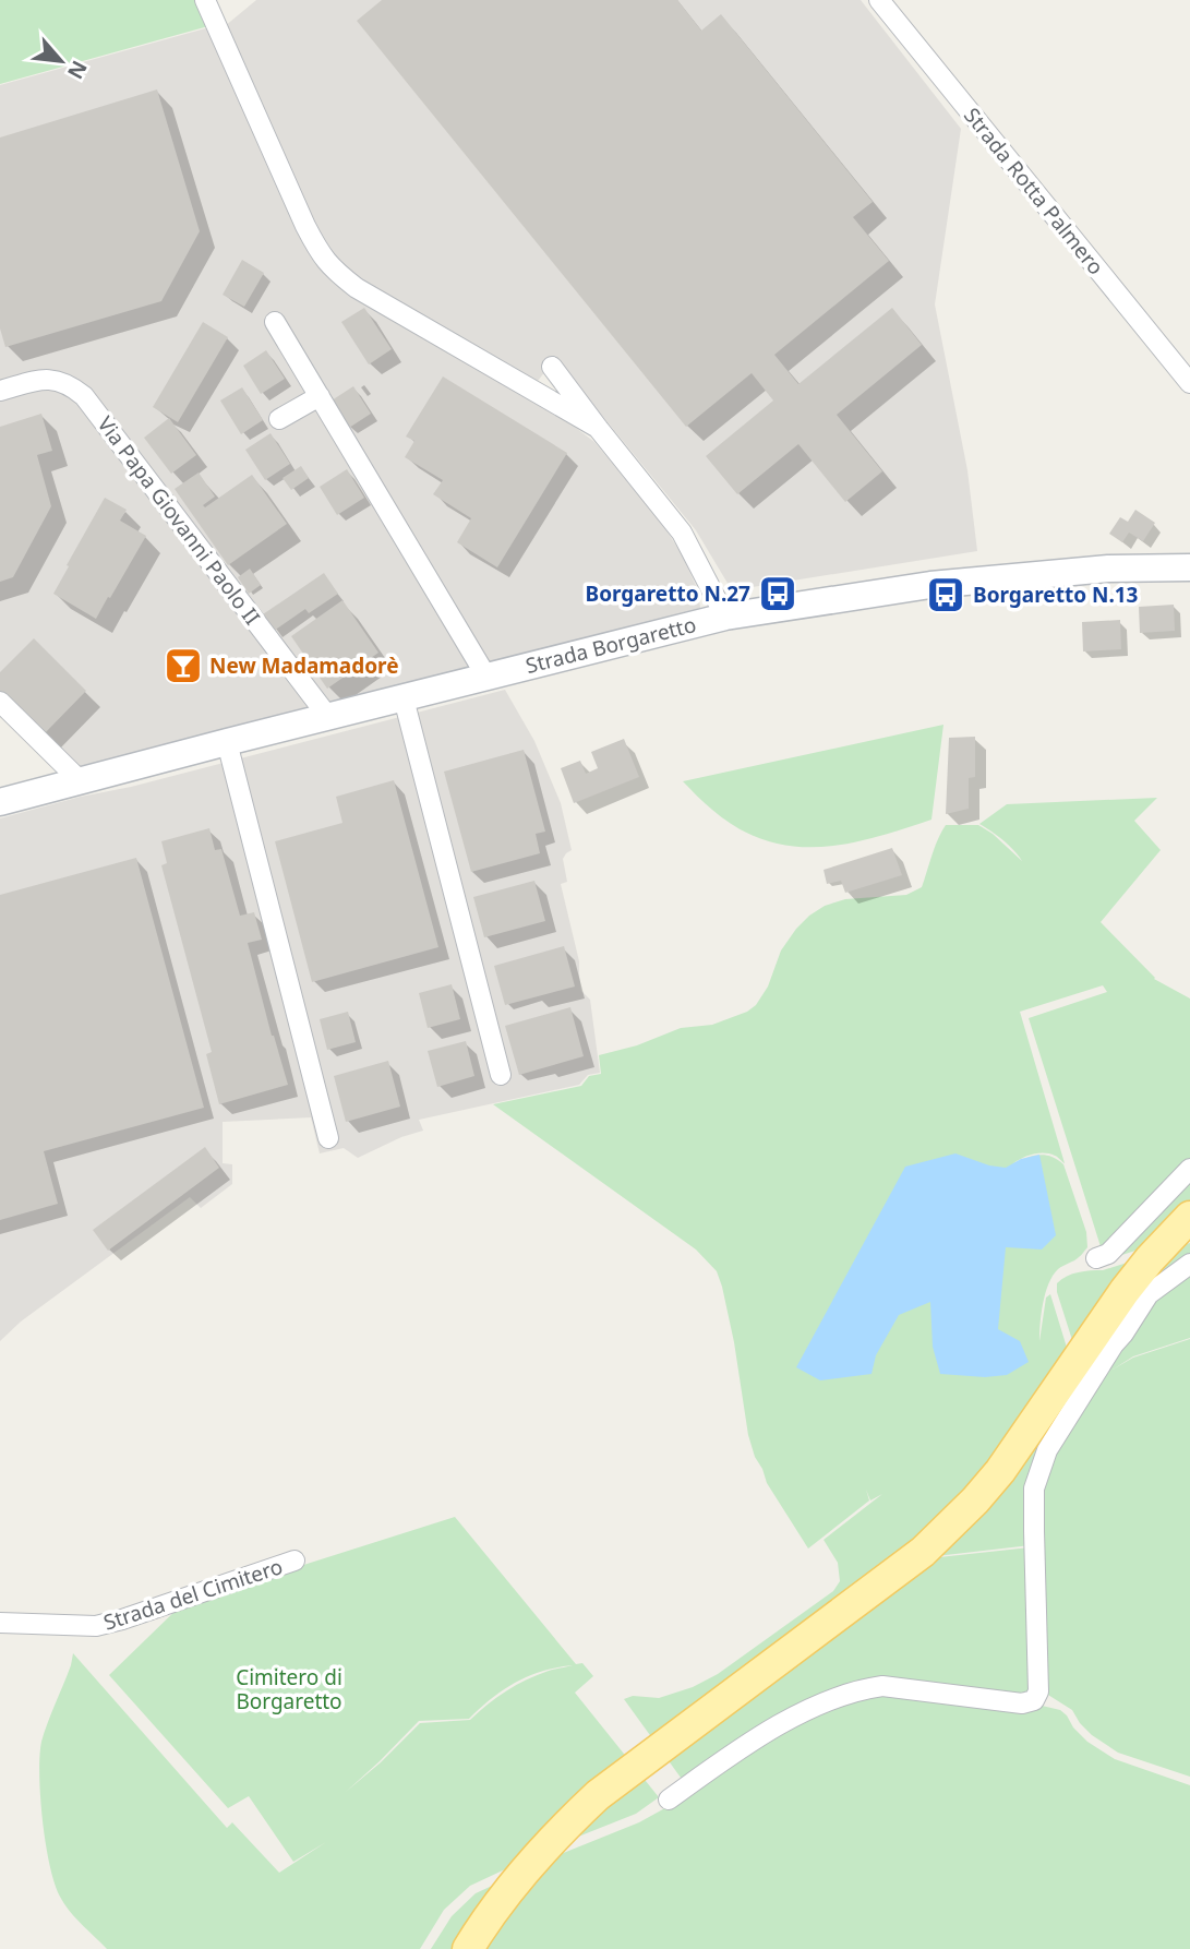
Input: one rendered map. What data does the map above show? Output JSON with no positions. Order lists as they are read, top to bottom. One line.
{"streets":{"street":["Strada Rotta Palmero","Via Papa Giovanni Paolo II","Strada Borgaretto","Strada del Cimitero"]},"crossings":[["Via Papa Giovanni Paolo II","Strada Borgaretto"]],"parks":["Cimitero di Borgaretto"],"places":{"bus stop":["Borgaretto N.27","Borgaretto N.13"],"bar":["New Madamadorè"]},"north":"bottom right"}
